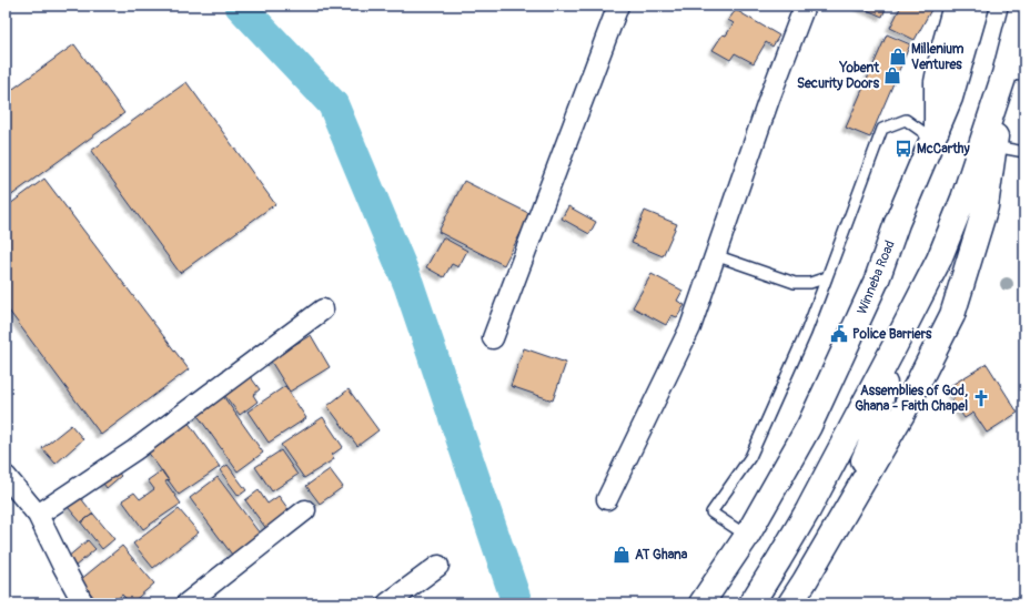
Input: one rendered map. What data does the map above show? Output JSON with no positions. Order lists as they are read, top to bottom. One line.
{"streets":{"main road":["Winneba Road"]},"places":{"shop":["Millenium Ventures","Yobent Security Doors","AT Ghana"],"bus stop":["McCarthy"],"public building":["Police Barriers"],"church":["Assemblies of God, Ghana - Faith Chapel"]}}
